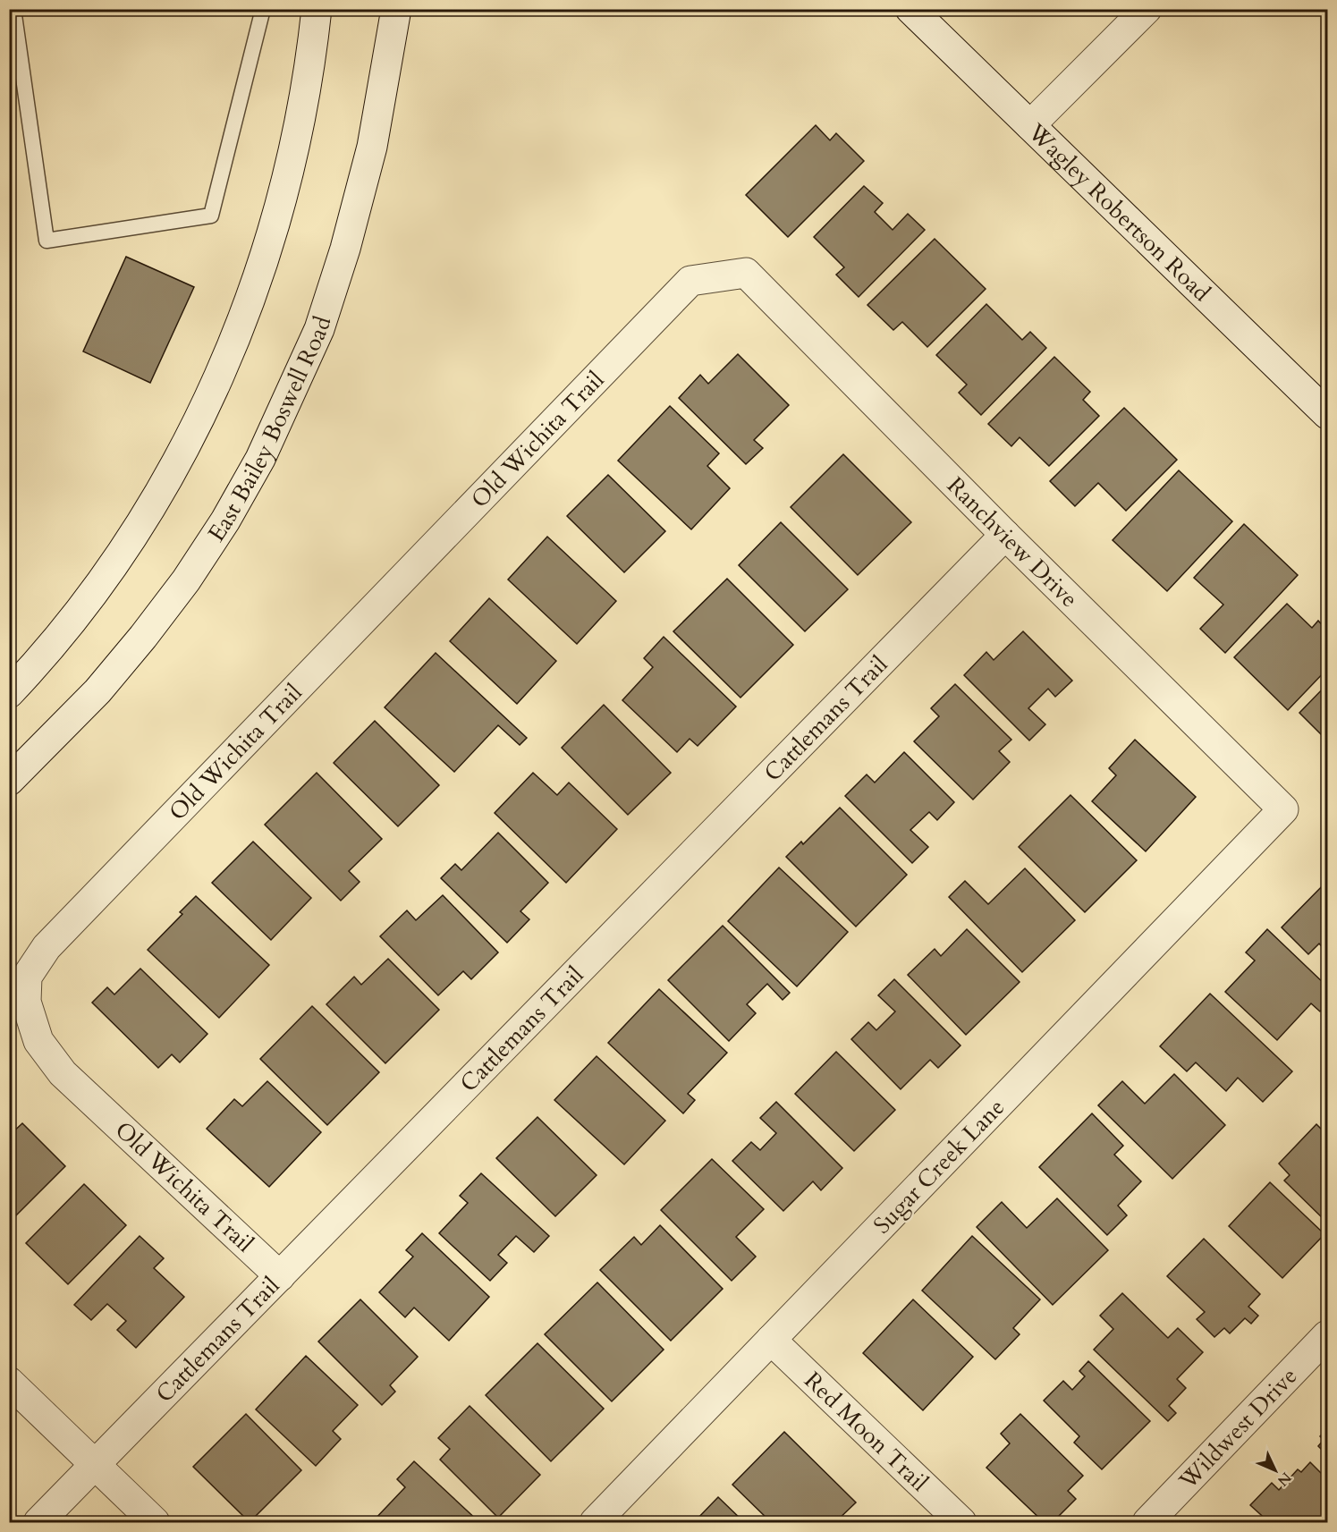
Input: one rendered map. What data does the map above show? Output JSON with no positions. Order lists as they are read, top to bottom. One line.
{"streets":{"street":["Wagley Robertson Road","East Bailey Boswell Road","Old Wichita Trail","Ranchview Drive","Cattlemans Trail","Sugar Creek Lane","Wildwest Drive","Red Moon Trail"]},"crossings":[["Old Wichita Trail","Ranchview Drive"],["Old Wichita Trail","Cattlemans Trail"],["Ranchview Drive","Cattlemans Trail"],["Ranchview Drive","Sugar Creek Lane"],["Sugar Creek Lane","Red Moon Trail"]],"north":"bottom right"}
